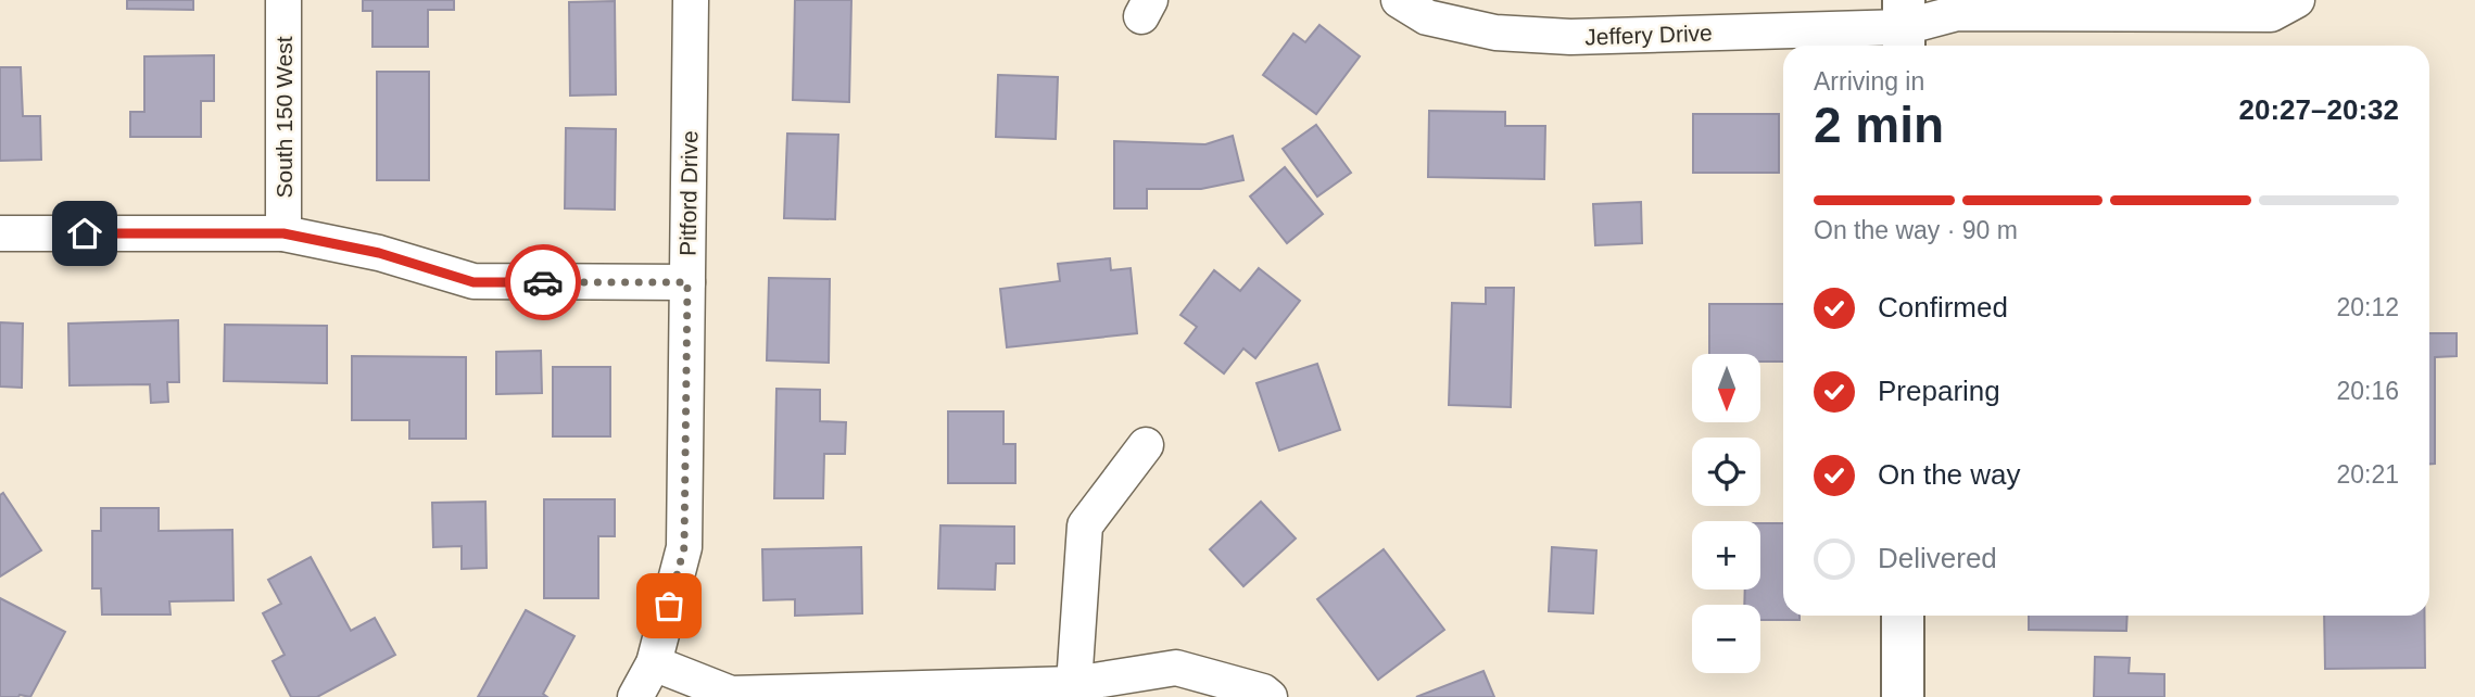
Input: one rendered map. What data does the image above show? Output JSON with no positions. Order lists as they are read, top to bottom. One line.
{"streets":{"street":["Jeffery Drive","South 150 West","Pitford Drive"]},"north":"bottom","page":{"heading":["2 min","Arriving in","20:27–20:32"],"bar":"On the way · 90 m","list":[["Confirmed","20:12"],["Preparing","20:16"],["On the way","20:21"],"Delivered"],"map_buttons":["+","−"]}}
